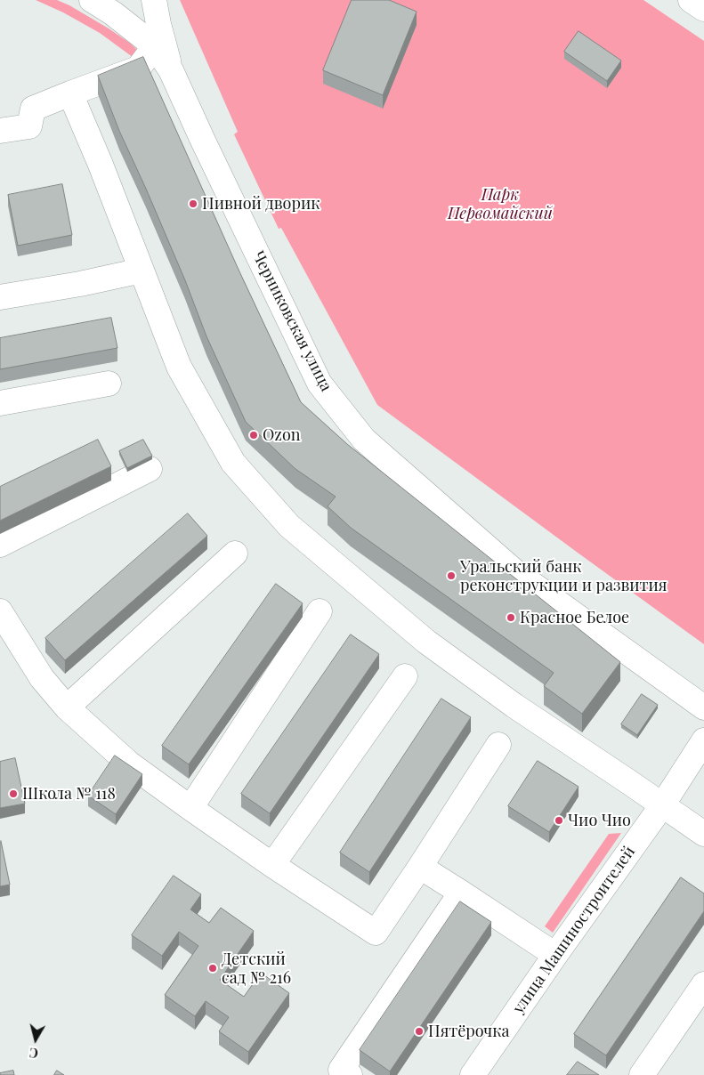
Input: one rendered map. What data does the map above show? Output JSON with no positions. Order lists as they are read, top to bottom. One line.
{"streets":{"street":["Черниковская улица","улица Машиностроителей"]},"parks":["Парк Первомайский"],"places":["Пивной дворик","Ozon","Уральский банк реконструкции и развития","Красное Белое","Школа № 118","Чио Чио","Детский сад № 216","Пятёрочка"],"north":"bottom"}
